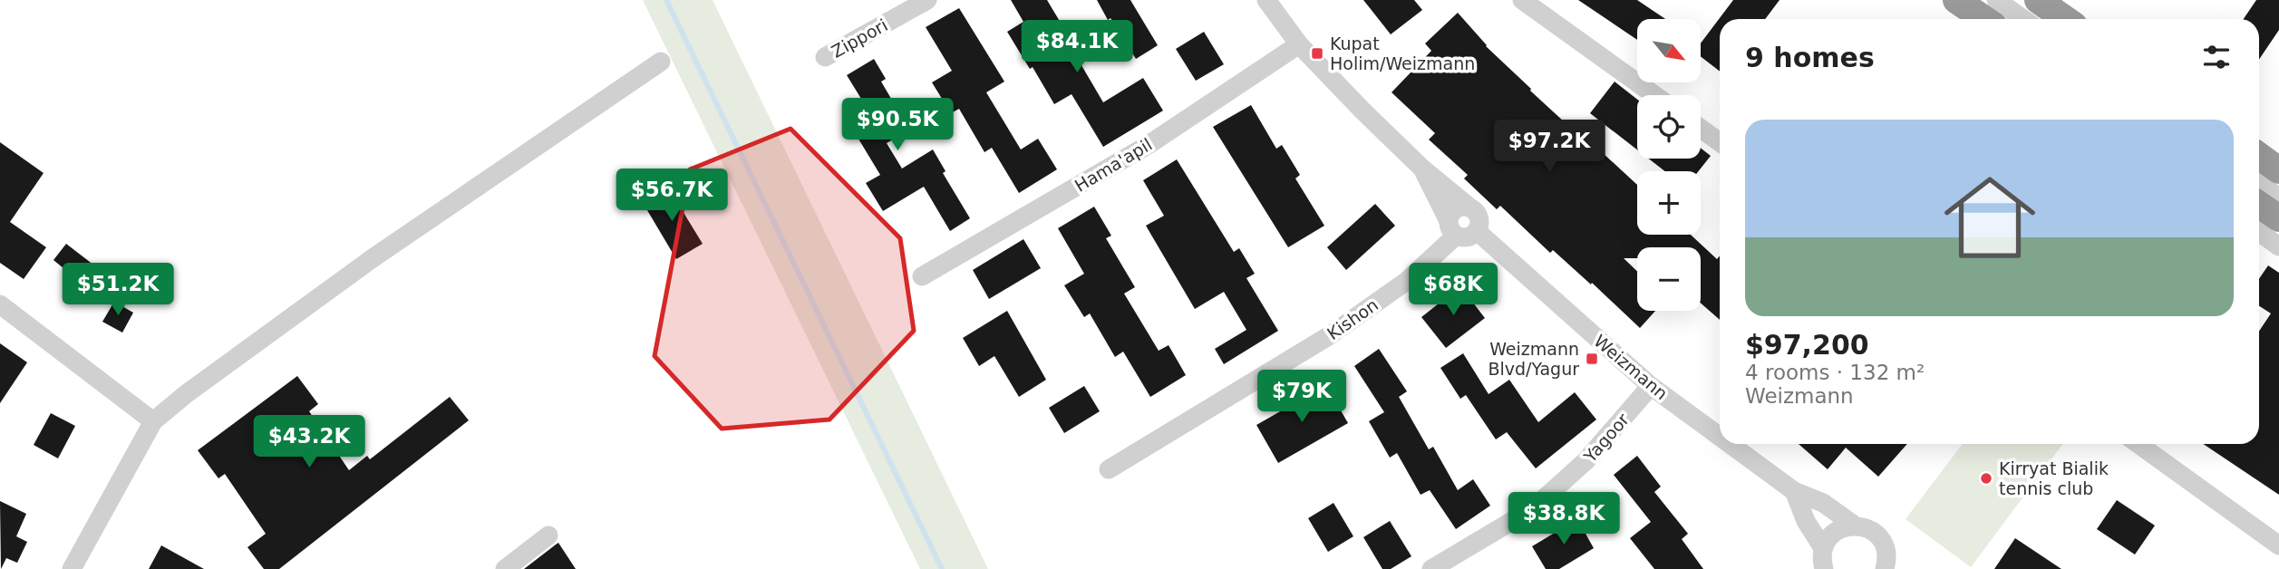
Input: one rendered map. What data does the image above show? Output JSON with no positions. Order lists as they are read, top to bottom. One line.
{"streets":{"street":["Zippori","Hama'apil","Kishon","Weizmann","Yagoor"]},"crossings":[["Kishon","Weizmann"],["Weizmann","Yagoor"]],"places":{"transit":["Kupat Holim/Weizmann","Weizmann Blvd/Yagur"],"other":["Kirryat Bialik tennis club"]},"north":"bottom right","page":{"map_buttons":["+","−"],"heading":"9 homes","price":["$84.1K","$90.5K","$97.2K","$56.7K","$51.2K","$68K","$79K","$43.2K","$38.8K"],"list":[{"name":"$97,200","note":"4 rooms · 132 m² · Weizmann"}]}}
